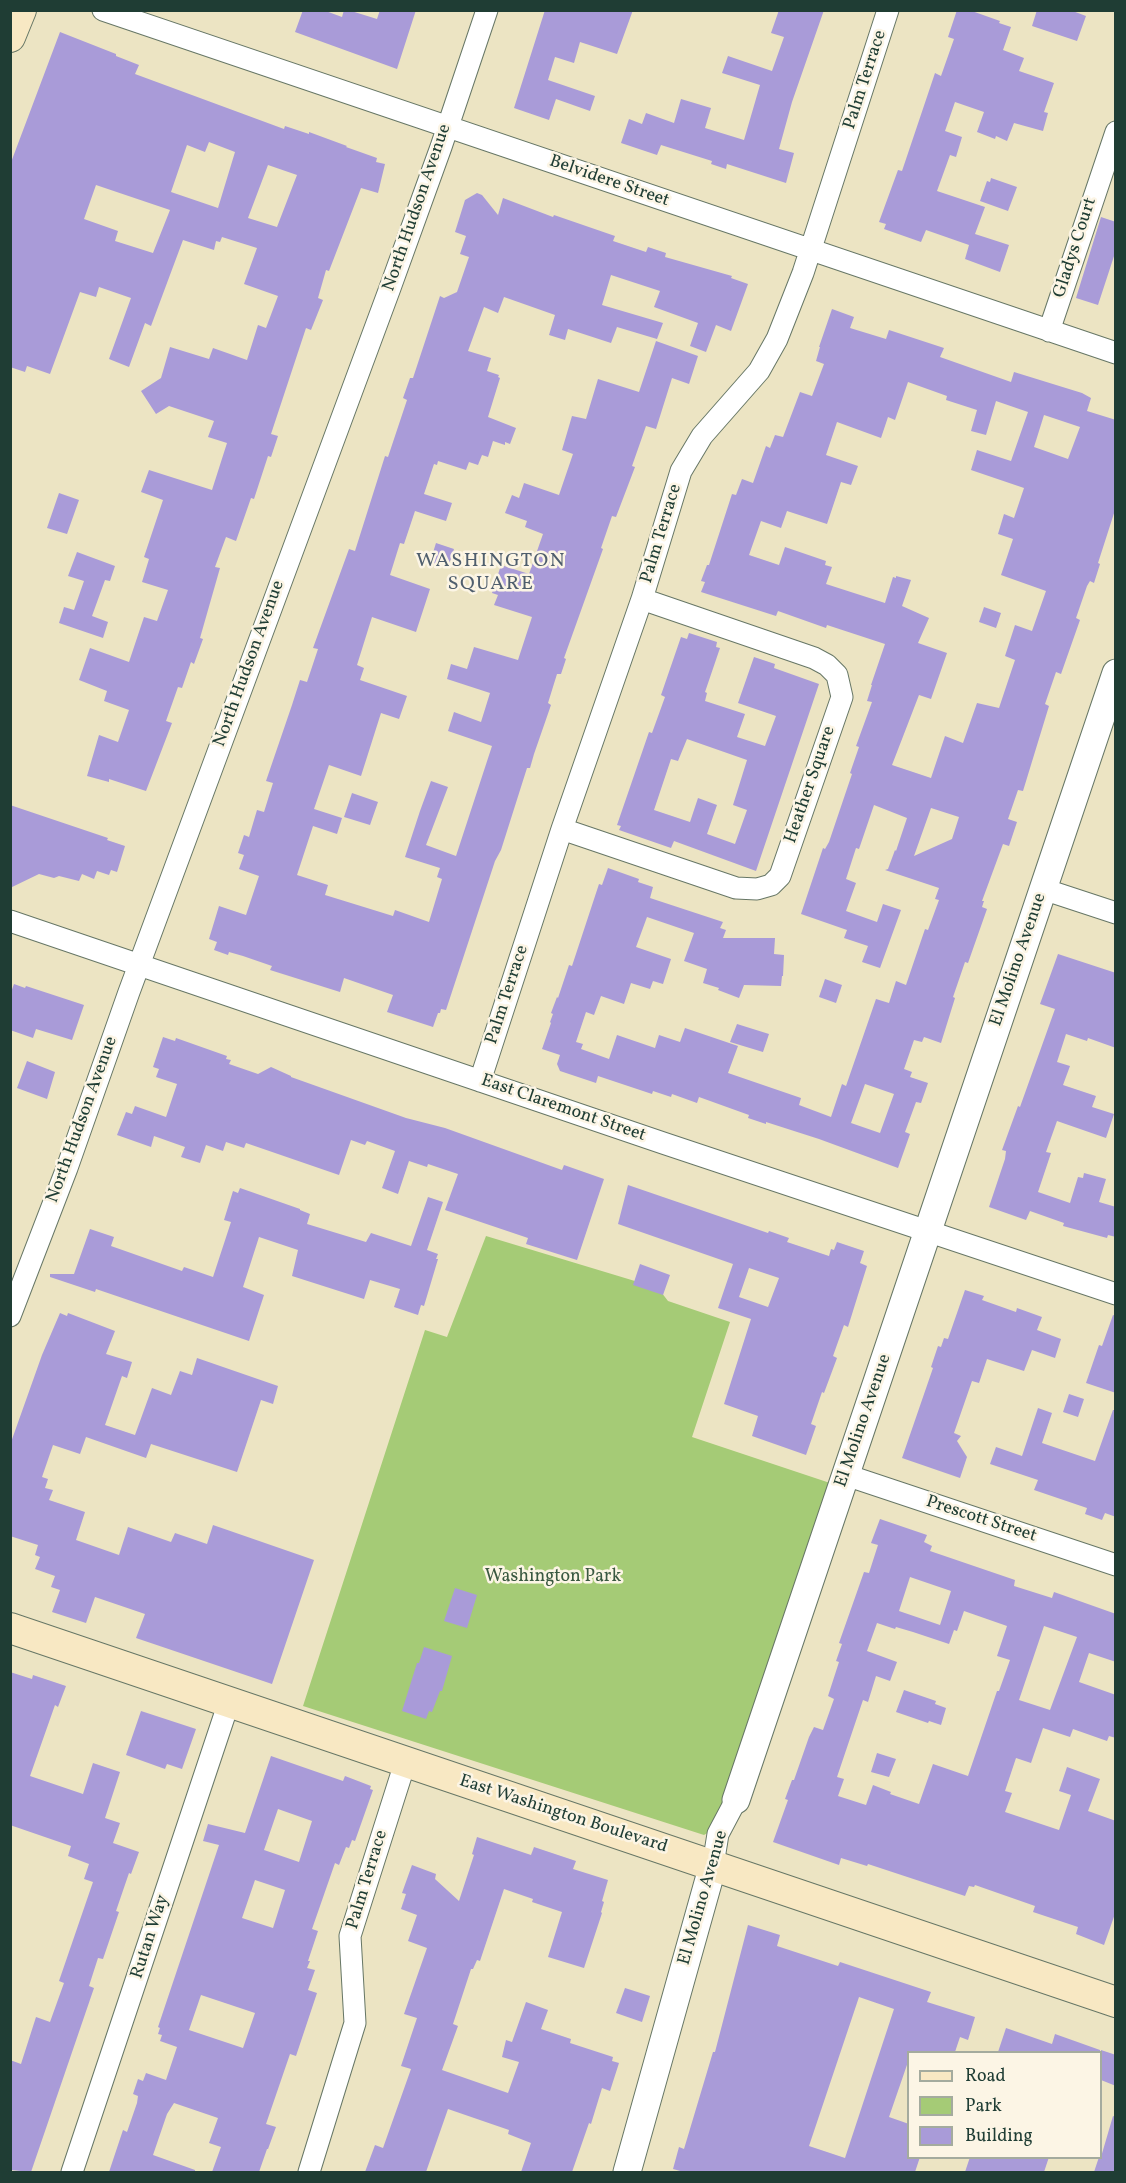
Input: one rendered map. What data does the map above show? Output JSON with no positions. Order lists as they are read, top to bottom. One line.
{"streets":{"main road":["East Washington Boulevard"],"street":["Palm Terrace","Belvidere Street","North Hudson Avenue","Gladys Court","Heather Square","El Molino Avenue","East Claremont Street","Prescott Street","Rutan Way"]},"crossings":[["Palm Terrace","Belvidere Street"],["Palm Terrace","Heather Square"],["Palm Terrace","East Claremont Street"],["Palm Terrace","East Washington Boulevard"],["Belvidere Street","North Hudson Avenue"],["Belvidere Street","Gladys Court"],["North Hudson Avenue","East Claremont Street"],["El Molino Avenue","East Claremont Street"],["El Molino Avenue","Prescott Street"],["El Molino Avenue","East Washington Boulevard"],["East Washington Boulevard","Rutan Way"]],"districts":["WASHINGTON SQUARE"],"parks":["Washington Park"],"legend":["Road","Park","Building"]}
